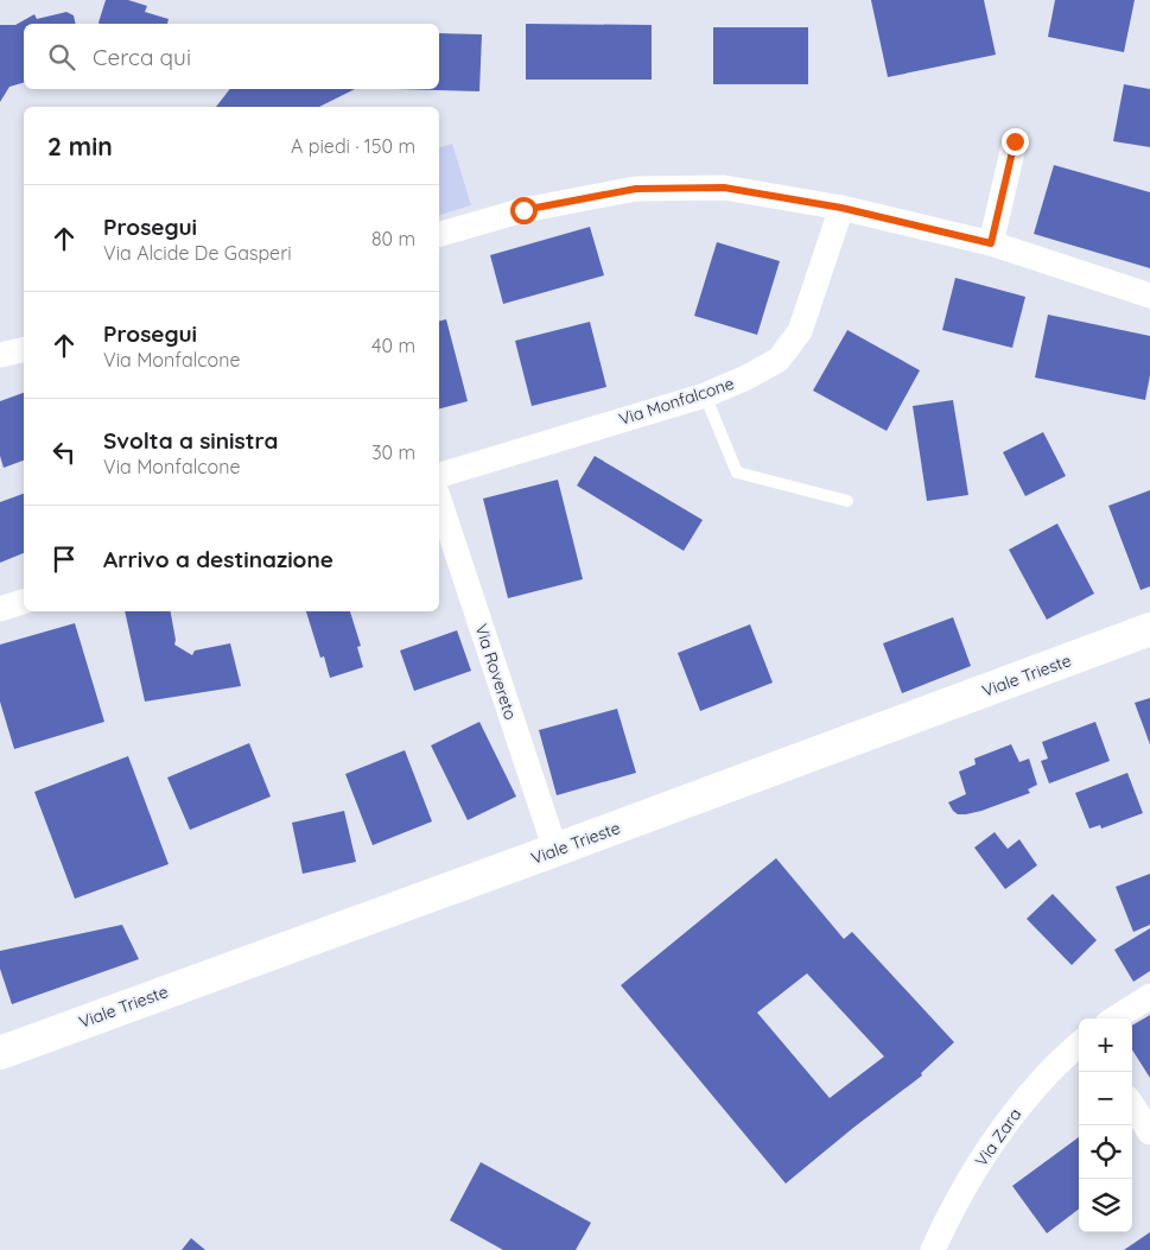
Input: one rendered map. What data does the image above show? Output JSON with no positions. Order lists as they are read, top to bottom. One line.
{"streets":{"main road":["Viale Trieste"],"street":["Via Monfalcone","Via Rovereto","Via Zara"]},"crossings":[["Via Rovereto","Viale Trieste"]],"page":{"search":"Cerca qui","heading":["2 min","A piedi · 150 m"],"list":[["Prosegui","Via Alcide De Gasperi","80 m"],["Prosegui","Via Monfalcone","40 m"],["Svolta a sinistra","Via Monfalcone","30 m"],"Arrivo a destinazione"],"map_buttons":["+","−"]}}
